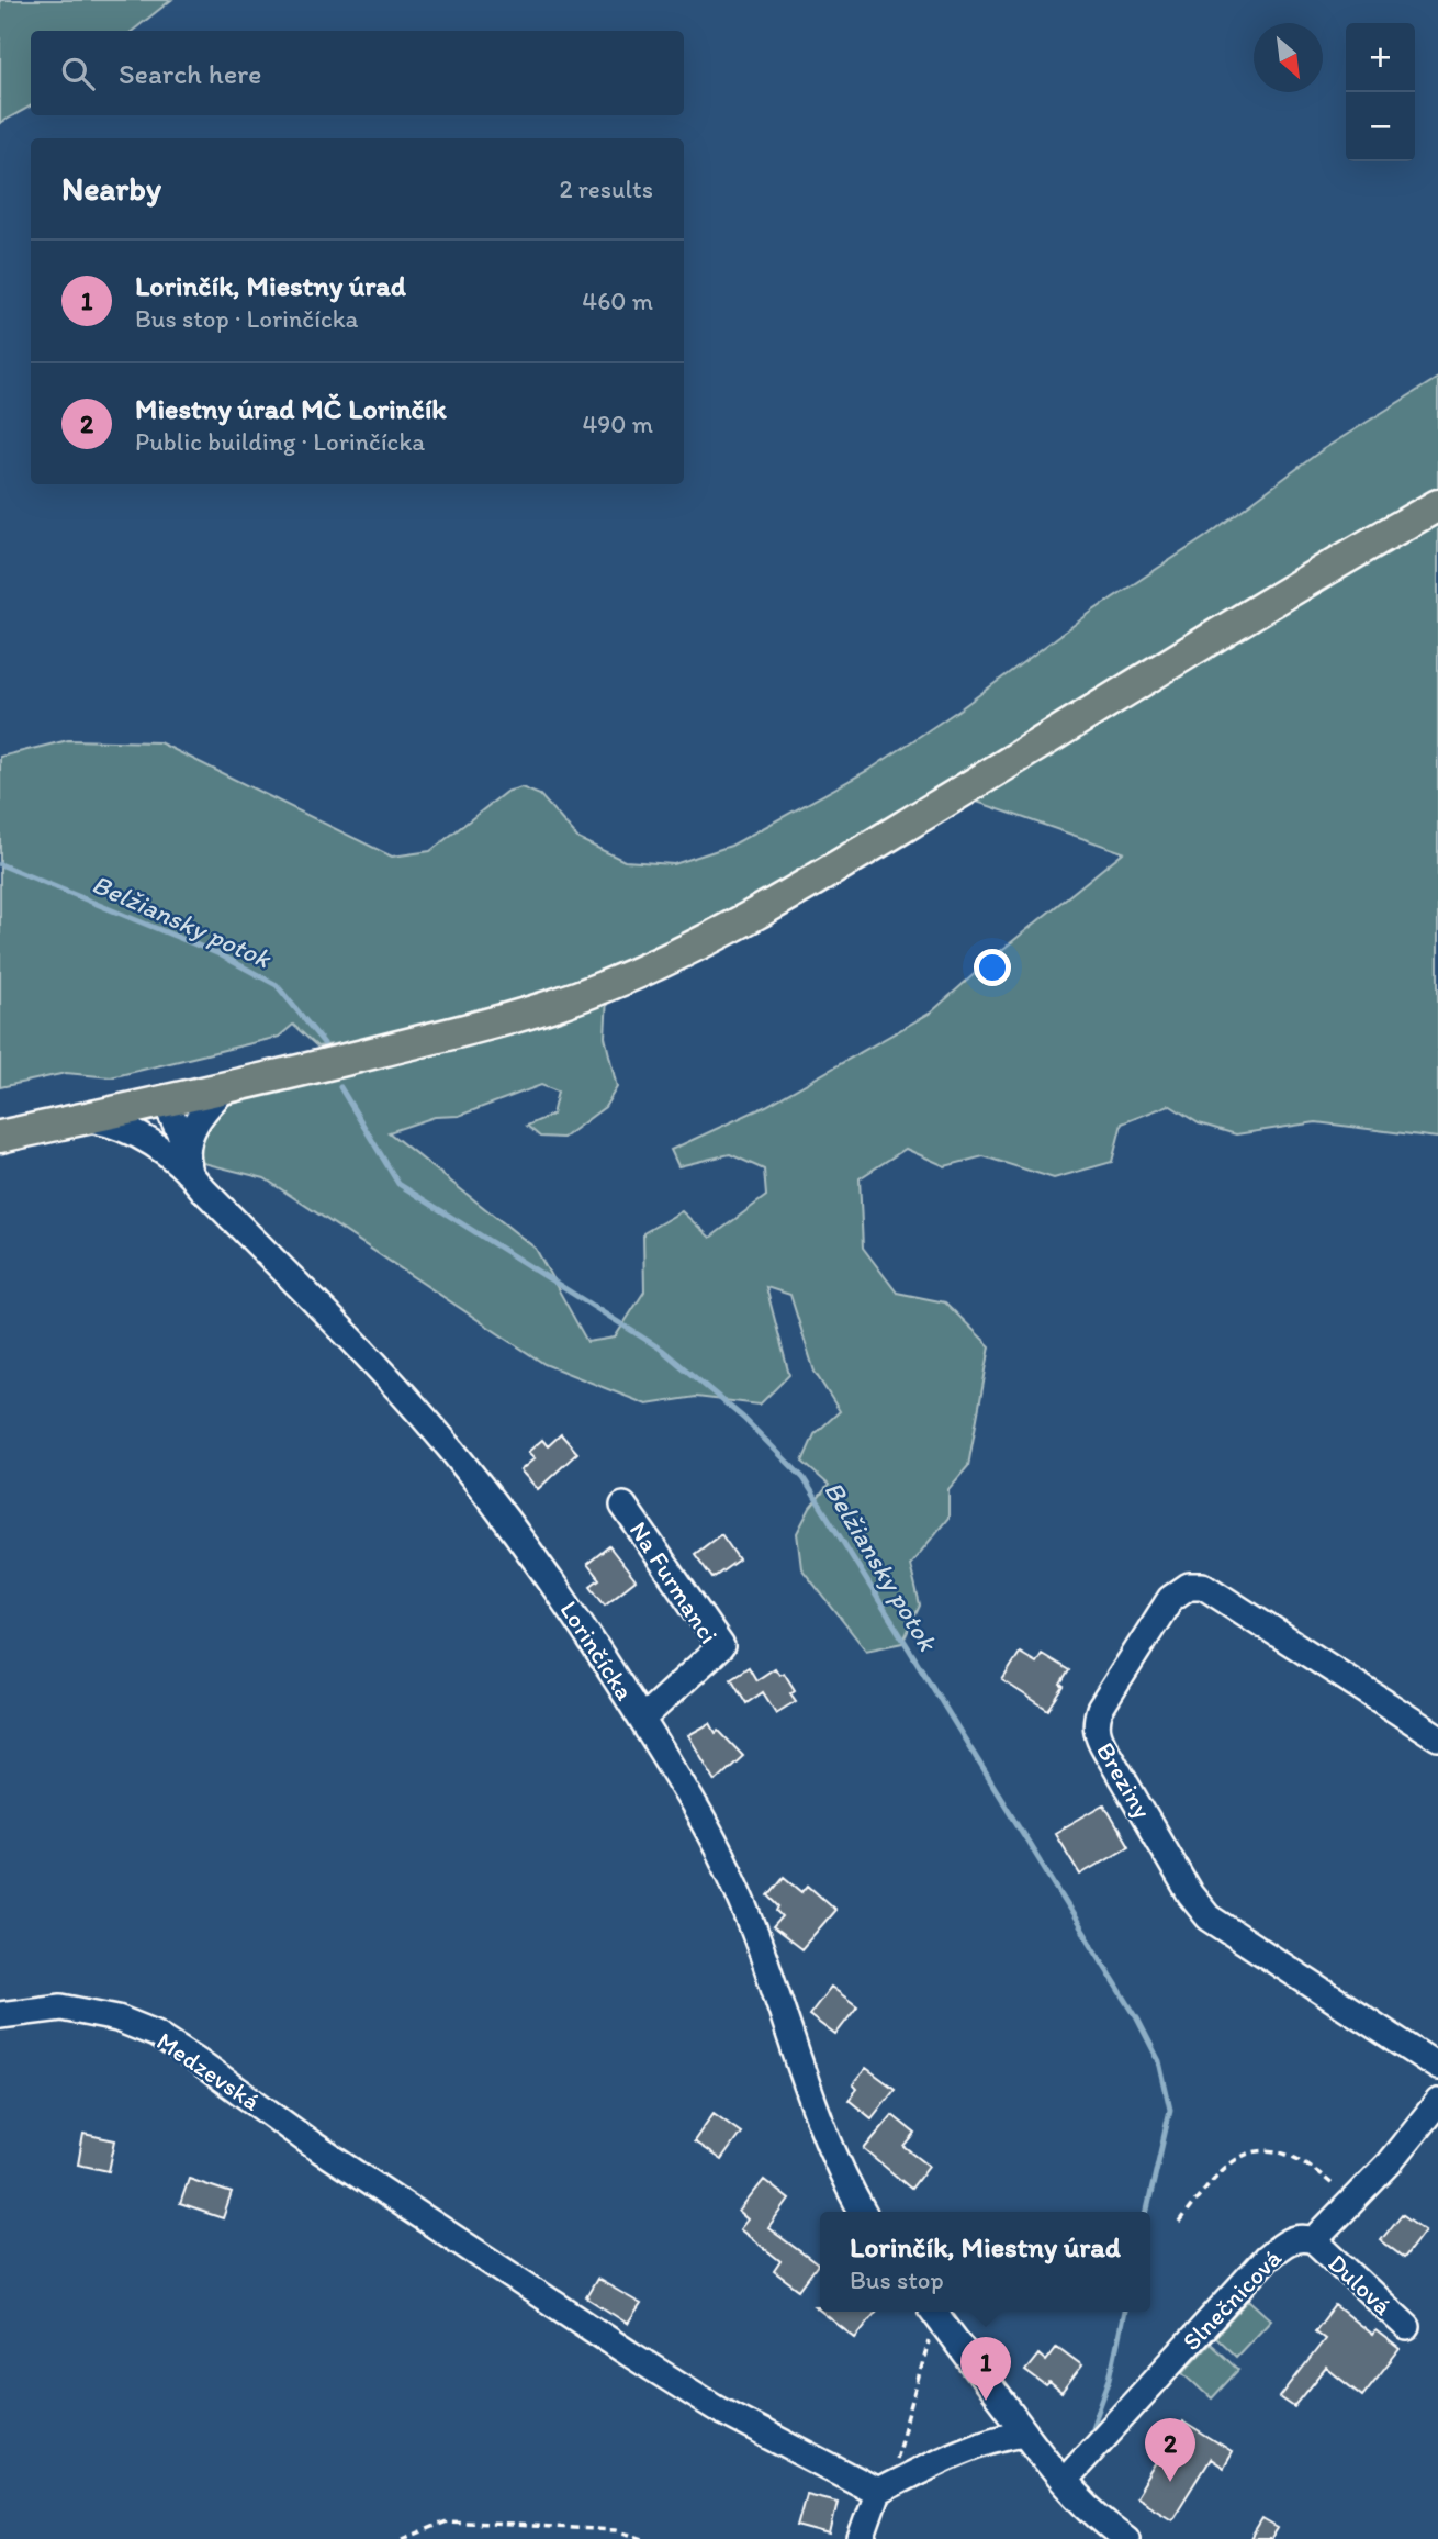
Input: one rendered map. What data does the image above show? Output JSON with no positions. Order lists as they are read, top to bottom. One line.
{"streets":{"street":["Na Furmanci","Lorinčícka","Breziny","Medzevská","Dulová","Slnečnicová"]},"crossings":[["Na Furmanci","Lorinčícka"],["Dulová","Slnečnicová"]],"water":["Belžiansky potok"],"north":"bottom right","page":{"map_buttons":["+","−"],"search":"Search here","heading":["Nearby","2 results"],"list":[{"mark":"1","name":"Lorinčík, Miestny úrad","note":"Bus stop · Lorinčícka","value":"460 m"},{"mark":"2","name":"Miestny úrad MČ Lorinčík","note":"Public building · Lorinčícka","value":"490 m"}],"popup":["Lorinčík, Miestny úrad","Bus stop"],"pins":["1","2"]}}
